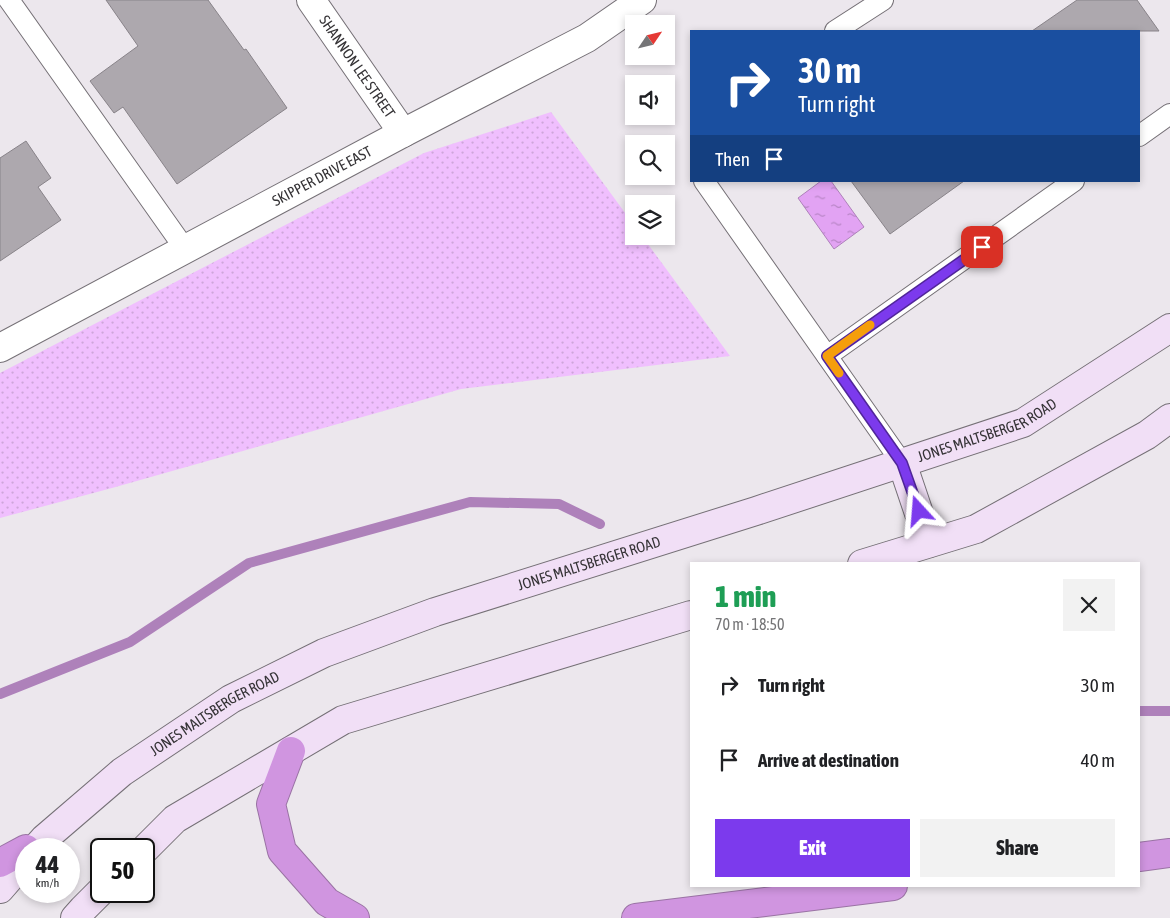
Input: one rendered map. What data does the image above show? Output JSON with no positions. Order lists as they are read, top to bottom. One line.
{"streets":{"main road":["JONES MALTSBERGER ROAD"],"street":["SHANNON LEE STREET","SKIPPER DRIVE EAST"]},"crossings":[["SHANNON LEE STREET","SKIPPER DRIVE EAST"]],"north":"top right","page":{"turn":["30 m","Turn right"],"then":"Then","heading":["1 min","70 m · 18:50"],"list":[{"name":"Turn right","value":"30 m"},{"name":"Arrive at destination","value":"40 m"}],"buttons":["Exit","Share"],"speed":"44 km/h","limit":"50"}}
